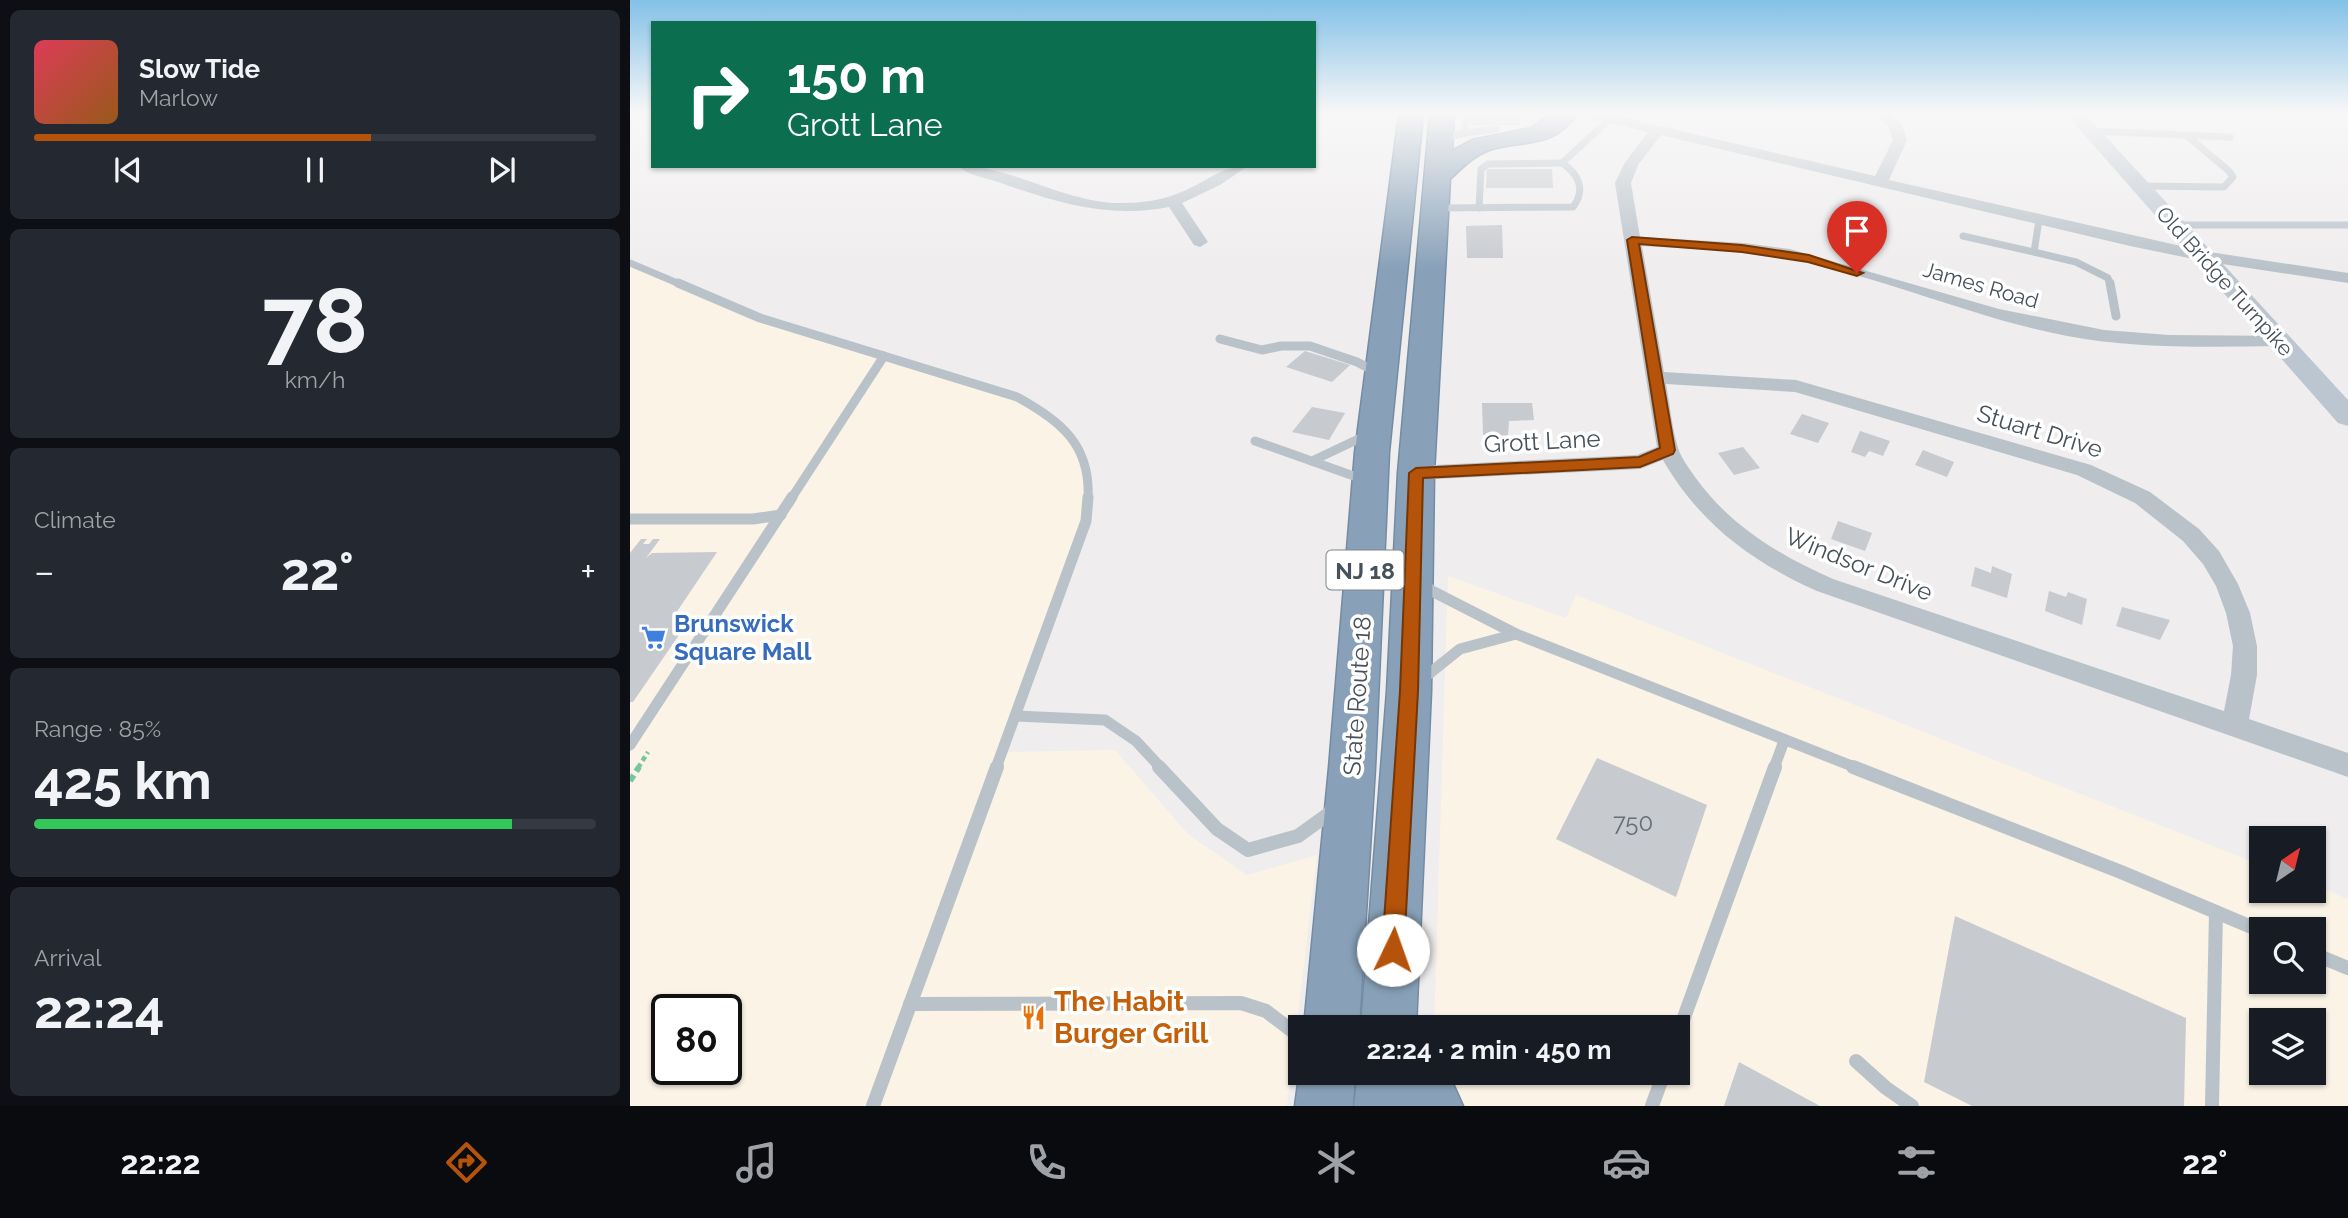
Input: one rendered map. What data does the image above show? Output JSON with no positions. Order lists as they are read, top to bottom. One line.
{"streets":{"highway":["NJ 18","State Route 18"],"street":["Old Bridge Turnpike","James Road","Stuart Drive","Grott Lane","Windsor Drive"]},"crossings":[["Old Bridge Turnpike","James Road"],["James Road","Windsor Drive"],["Stuart Drive","Windsor Drive"],["Grott Lane","Windsor Drive"],["Grott Lane","State Route 18"]],"places":{"supermarket":["Brunswick Square Mall"],"restaurant":["The Habit Burger Grill"]},"house_numbers":["750"],"north":"top right","page":{"turn":["150 m","Grott Lane"],"song":["Slow Tide","Marlow"],"tile":[["78","km/h"],"Climate",["Range · 85%","425 km"],["Arrival","22:24"]],"heat":["−","22°","+"],"limit":"80","trip":"22:24 · 2 min · 450 m","tabs":["22:22","22°"]}}
